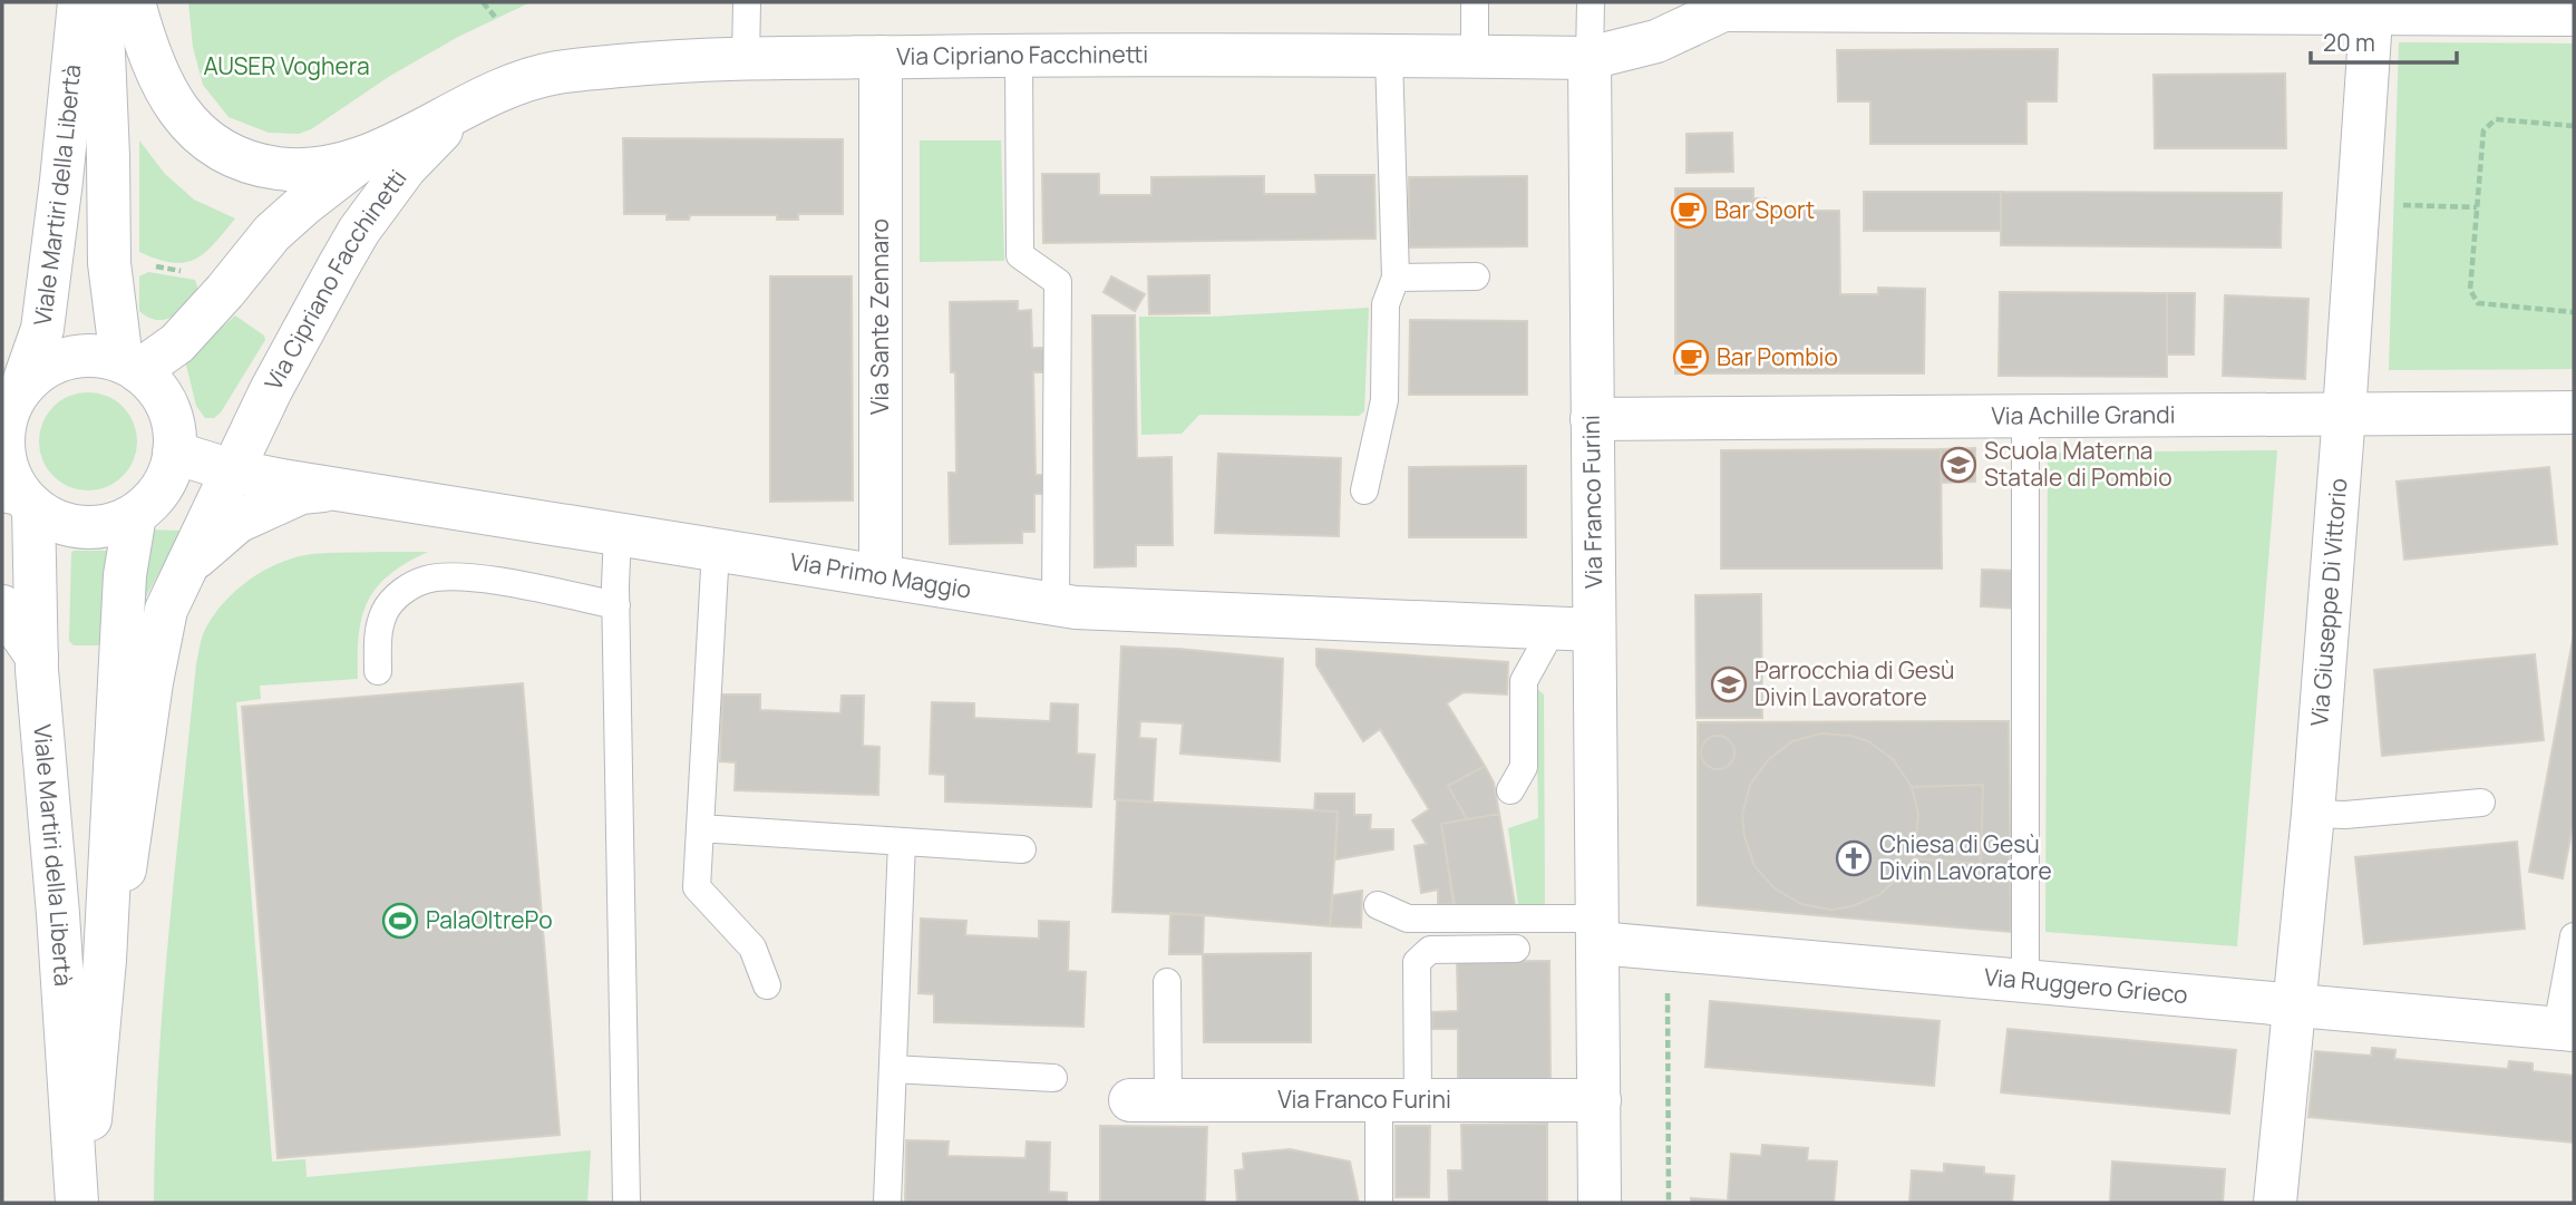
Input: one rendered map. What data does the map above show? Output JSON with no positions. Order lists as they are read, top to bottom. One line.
{"streets":{"street":["Via Cipriano Facchinetti","Viale Martiri della Libertà","Via Sante Zennaro","Via Achille Grandi","Via Franco Furini","Via Primo Maggio","Via Giuseppe Di Vittorio","Via Ruggero Grieco"]},"crossings":[["Via Cipriano Facchinetti","Viale Martiri della Libertà"],["Via Cipriano Facchinetti","Via Sante Zennaro"],["Via Cipriano Facchinetti","Via Franco Furini"],["Via Cipriano Facchinetti","Via Primo Maggio"],["Viale Martiri della Libertà","Via Primo Maggio"],["Via Sante Zennaro","Via Primo Maggio"],["Via Achille Grandi","Via Franco Furini"],["Via Achille Grandi","Via Giuseppe Di Vittorio"],["Via Franco Furini","Via Primo Maggio"],["Via Franco Furini","Via Ruggero Grieco"],["Via Giuseppe Di Vittorio","Via Ruggero Grieco"]],"parks":["AUSER Voghera"],"places":{"cafe":["Bar Sport","Bar Pombio"],"school or university":["Scuola Materna Statale di Pombio","Parrocchia di Gesù Divin Lavoratore"],"church":["Chiesa di Gesù Divin Lavoratore"],"sports":["PalaOltrePo"]},"scale_bar":"20 m"}
